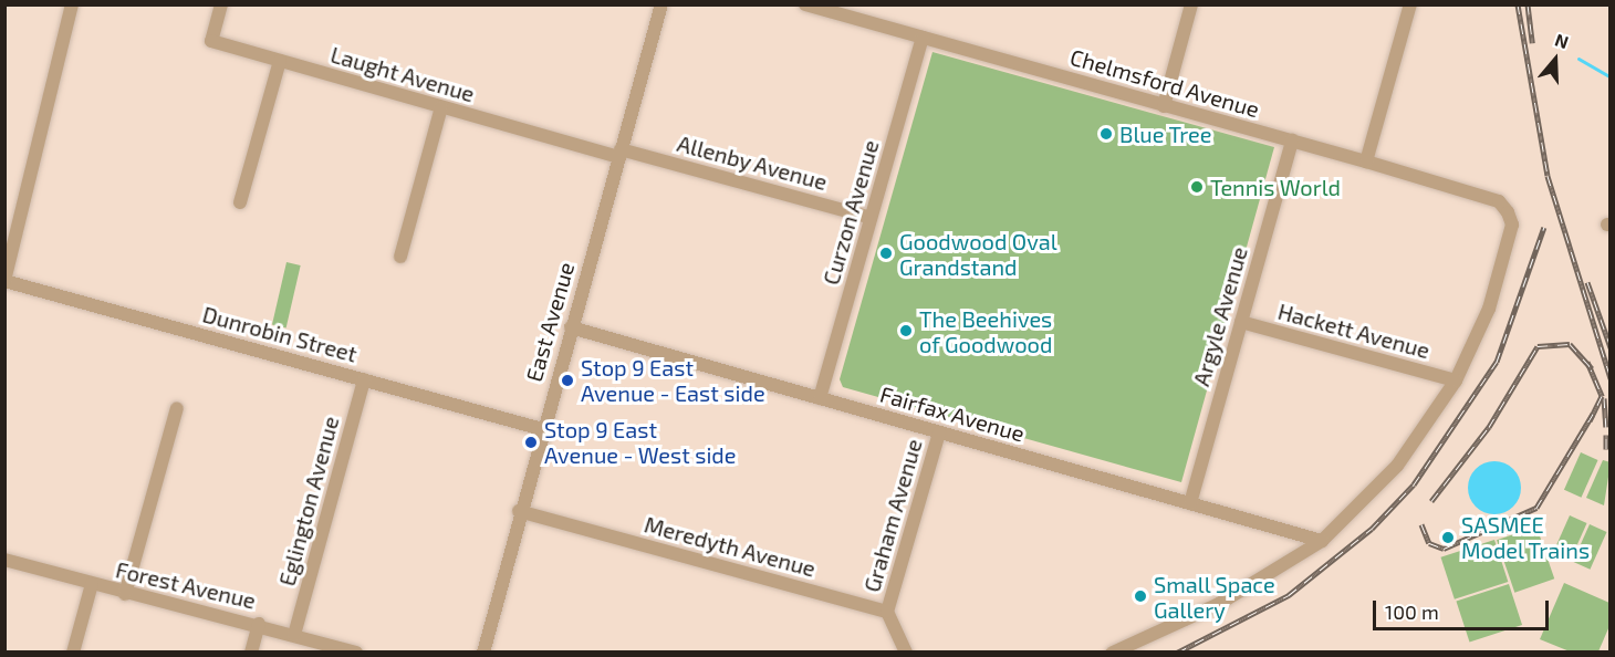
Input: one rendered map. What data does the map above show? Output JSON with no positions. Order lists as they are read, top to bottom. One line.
{"streets":{"street":["Laught Avenue","Chelmsford Avenue","Allenby Avenue","Curzon Avenue","Argyle Avenue","East Avenue","Hackett Avenue","Dunrobin Street","Fairfax Avenue","Eglington Avenue","Graham Avenue","Meredyth Avenue","Forest Avenue"]},"crossings":[["Laught Avenue","Allenby Avenue"],["Laught Avenue","East Avenue"],["Chelmsford Avenue","Curzon Avenue"],["Chelmsford Avenue","Argyle Avenue"],["Chelmsford Avenue","Hackett Avenue"],["Allenby Avenue","Curzon Avenue"],["Allenby Avenue","East Avenue"],["Curzon Avenue","Fairfax Avenue"],["Argyle Avenue","Hackett Avenue"],["Argyle Avenue","Fairfax Avenue"],["East Avenue","Dunrobin Street"],["East Avenue","Fairfax Avenue"],["East Avenue","Meredyth Avenue"],["Dunrobin Street","Eglington Avenue"],["Fairfax Avenue","Graham Avenue"],["Eglington Avenue","Forest Avenue"],["Graham Avenue","Meredyth Avenue"]],"places":["Blue Tree","Tennis World","Goodwood Oval Grandstand","The Beehives of Goodwood","Stop 9 East Avenue - East side","Stop 9 East Avenue - West side","SASMEE Model Trains","Small Space Gallery"],"scale_bar":"100 m","north":"top"}
